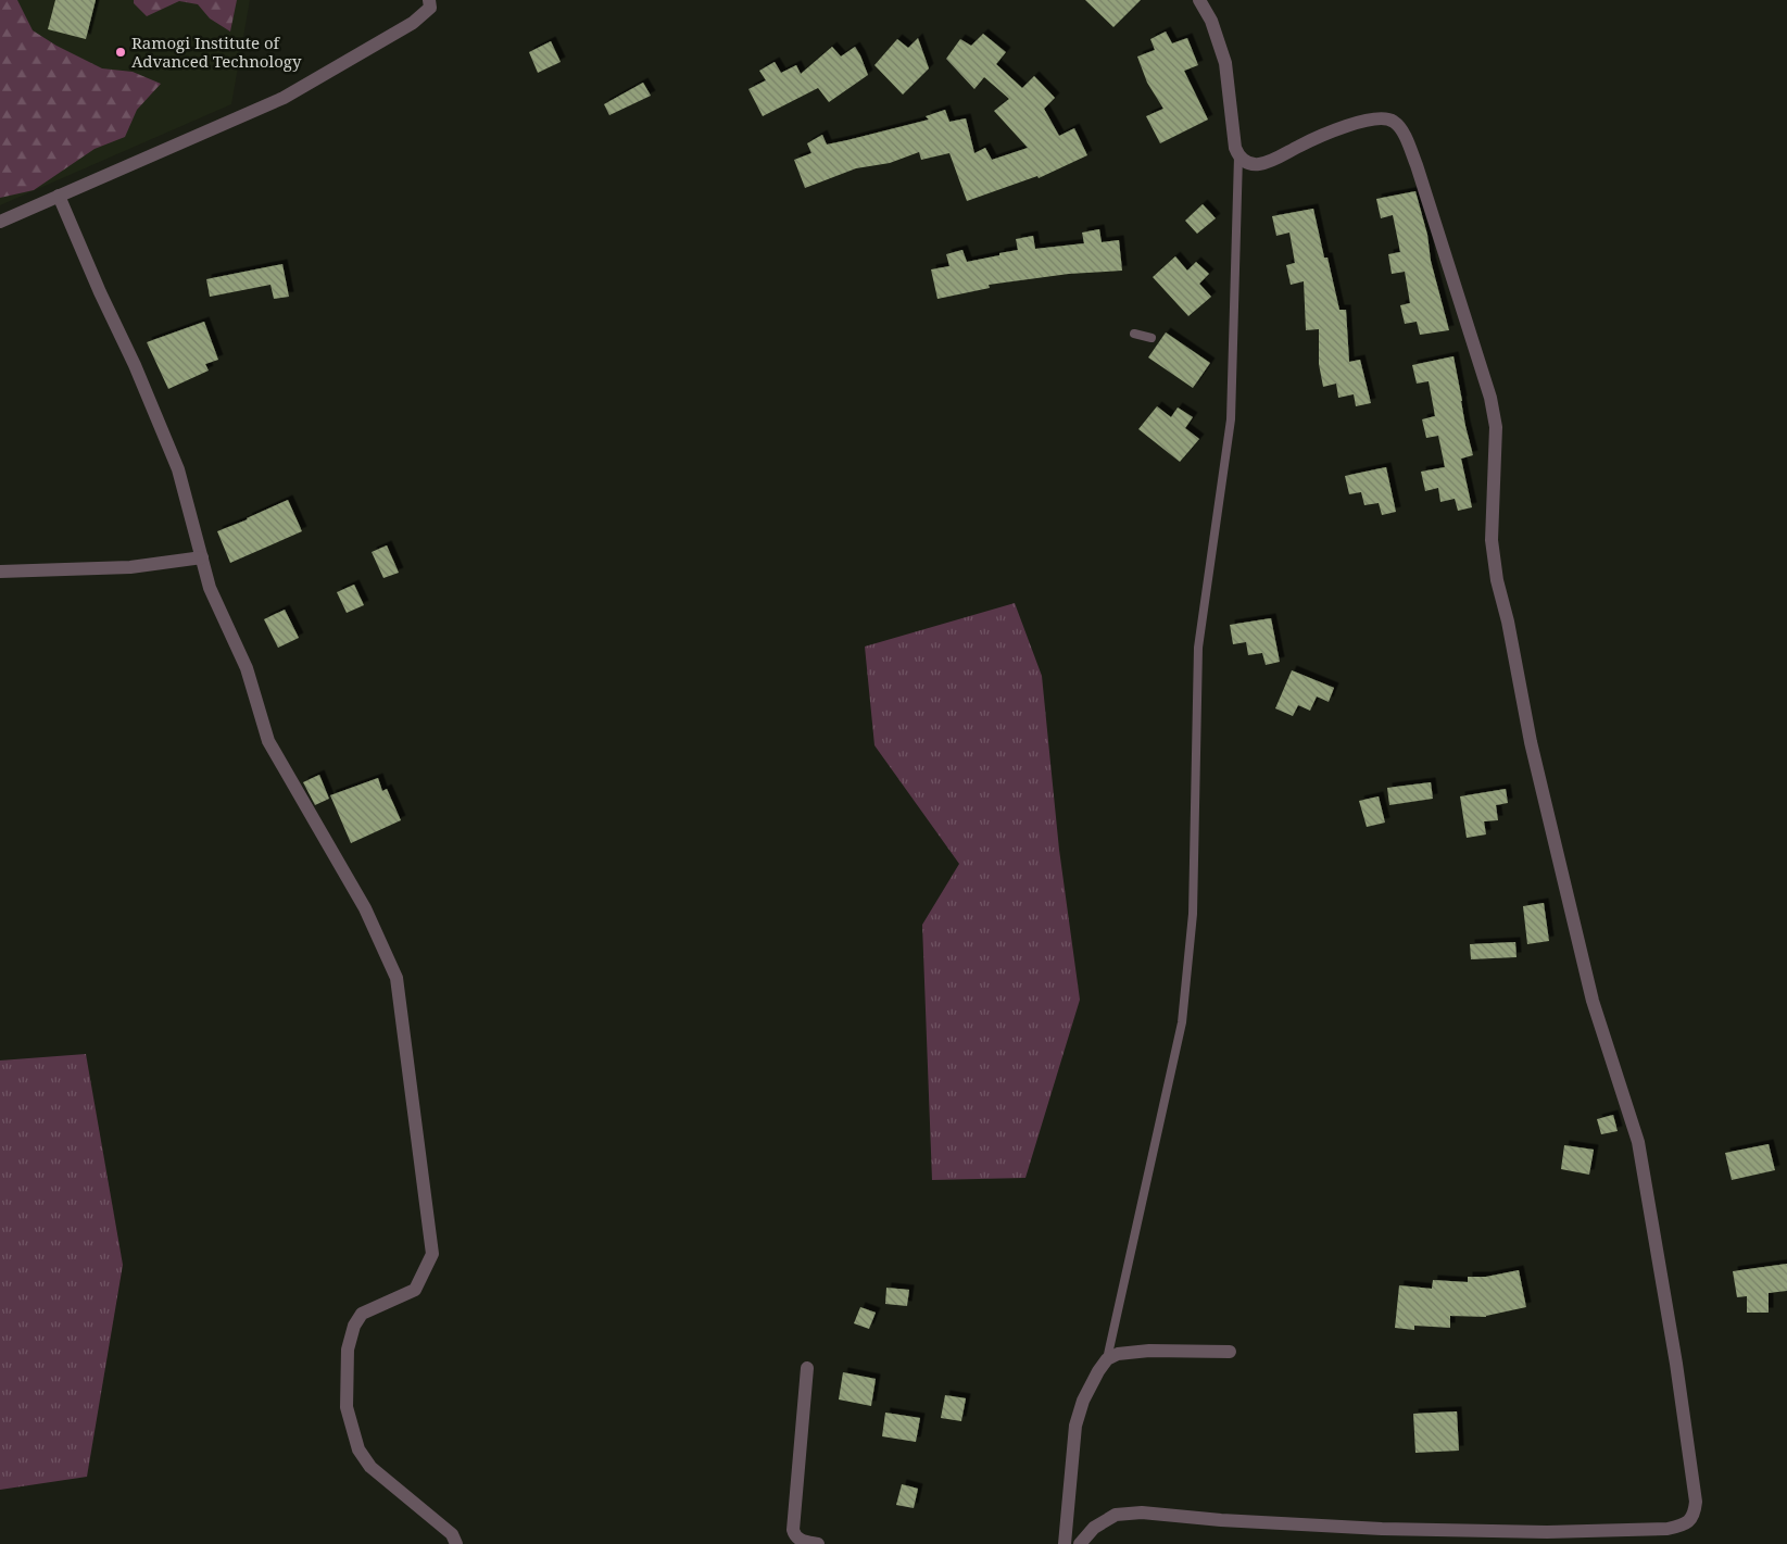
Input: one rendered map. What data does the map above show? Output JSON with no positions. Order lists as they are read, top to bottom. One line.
{"places":["Ramogi Institute of Advanced Technology"]}
